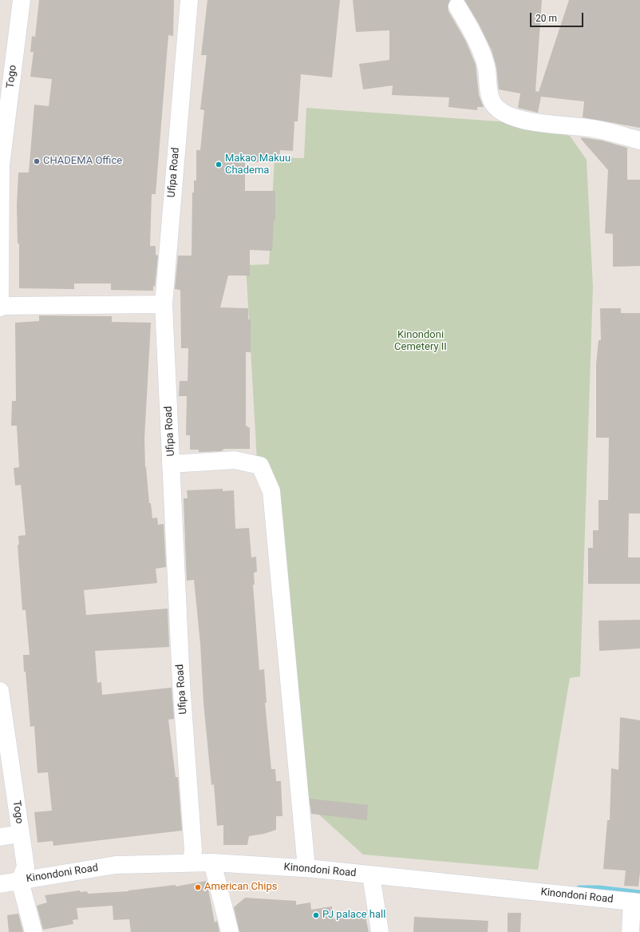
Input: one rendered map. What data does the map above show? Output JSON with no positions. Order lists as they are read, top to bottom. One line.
{"streets":{"street":["Togo","Ufipa Road","Kinondoni Road"]},"crossings":[["Togo","Kinondoni Road"],["Ufipa Road","Kinondoni Road"]],"parks":["Kinondoni Cemetery II"],"places":["CHADEMA Office","Makao Makuu Chadema","American Chips","PJ palace hall"],"scale_bar":"20 m"}
